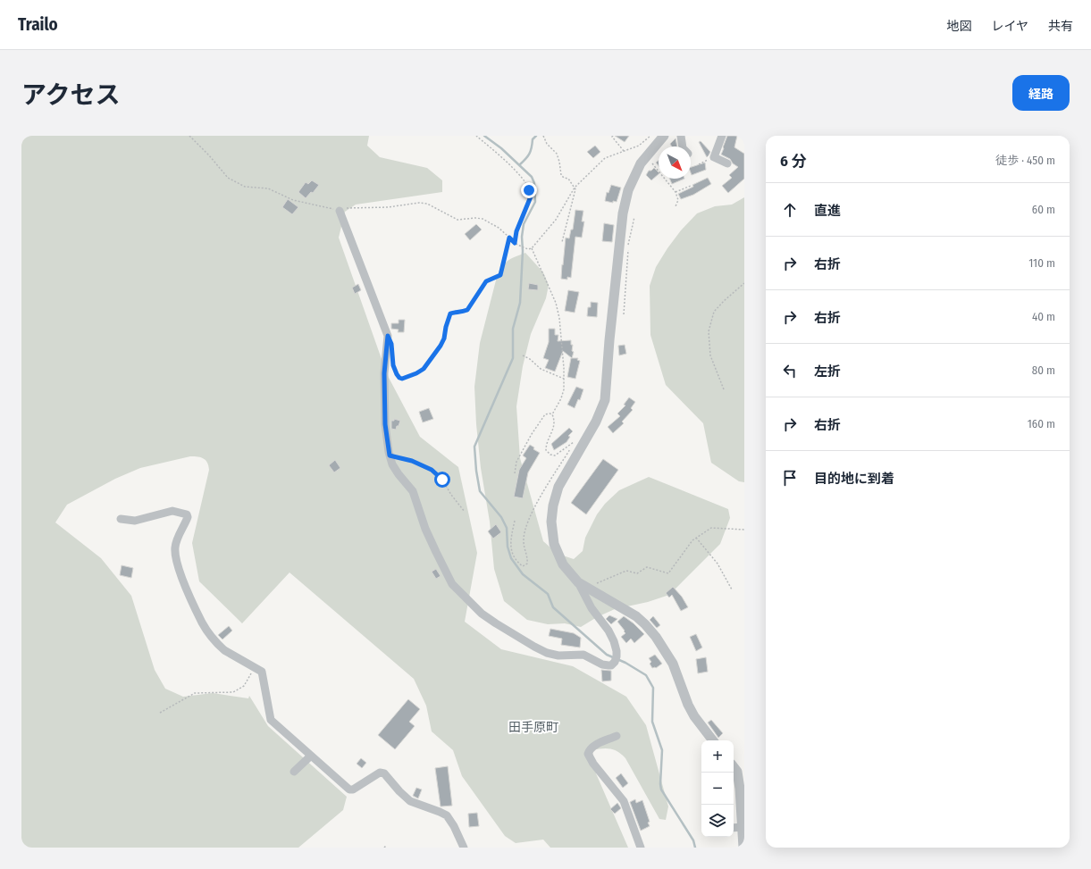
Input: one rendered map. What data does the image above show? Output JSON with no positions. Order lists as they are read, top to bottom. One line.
{"districts":["田手原町"],"north":"bottom right","page":{"header":"Trailo","nav":["地図","レイヤ","共有"],"title":"アクセス","buttons":"経路","heading":["6 分","徒歩 · 450 m"],"list":[["直進","60 m"],["右折","110 m"],["右折","40 m"],["左折","80 m"],["右折","160 m"],"目的地に到着"],"map_buttons":["+","−"]}}
